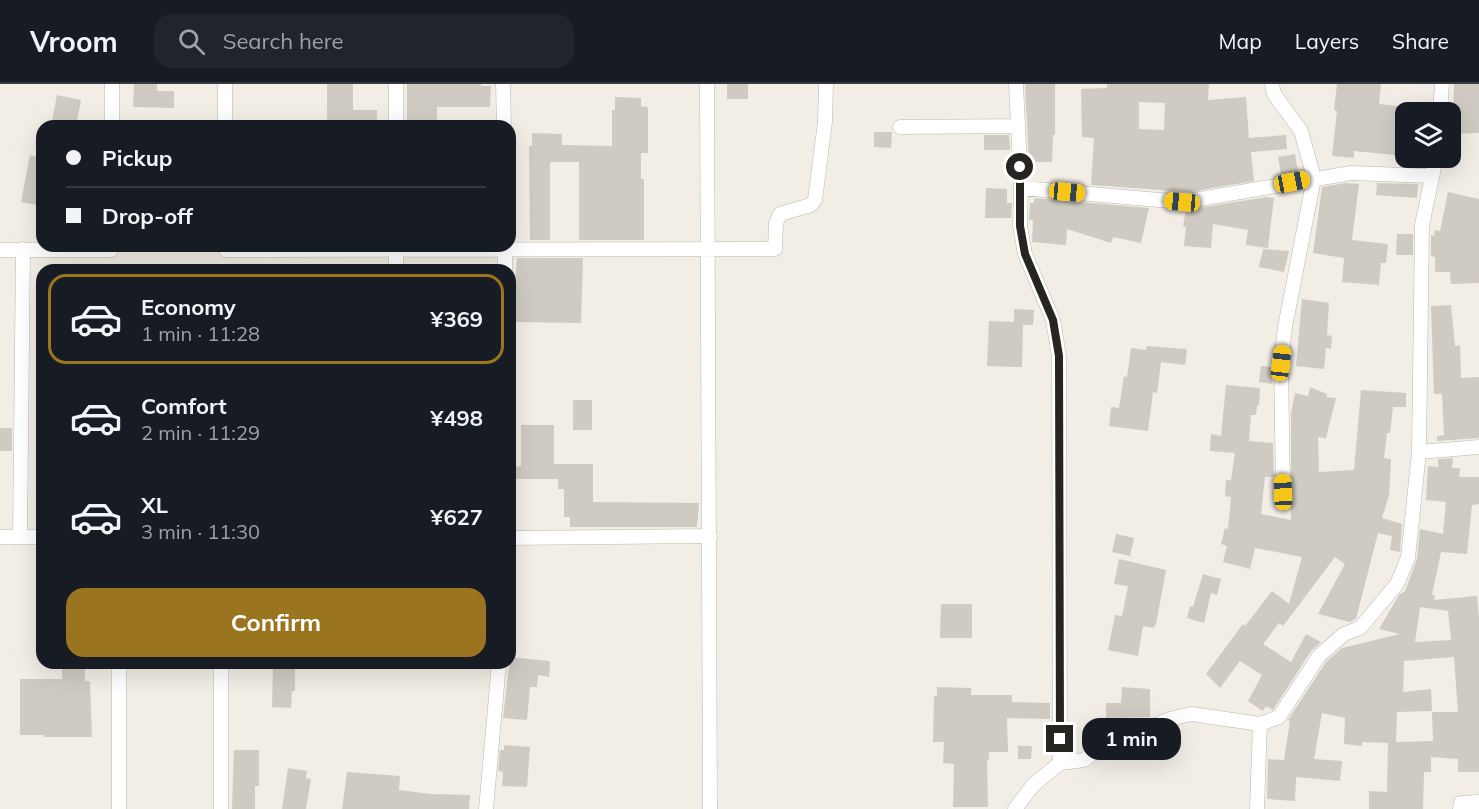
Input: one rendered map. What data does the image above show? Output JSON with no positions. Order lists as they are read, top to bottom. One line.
{"page":{"header":"Vroom","search":"Search here","nav":["Map","Layers","Share"],"banner":["Pickup","Drop-off"],"list":[{"name":"Economy","note":"1 min · 11:28","value":"¥369"},{"name":"Comfort","note":"2 min · 11:29","value":"¥498"},{"name":"XL","note":"3 min · 11:30","value":"¥627"}],"buttons":"Confirm","bubble":"1 min"}}
